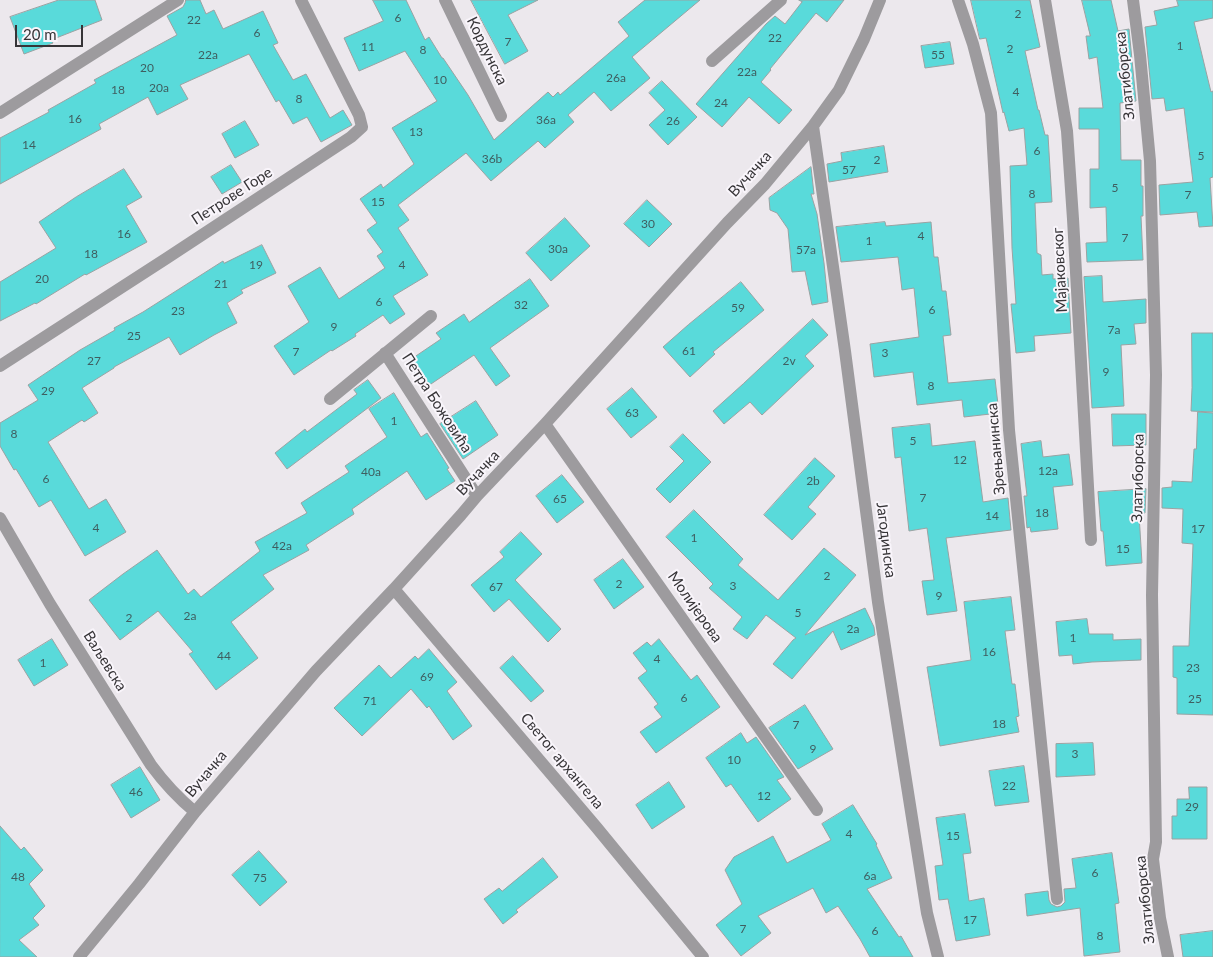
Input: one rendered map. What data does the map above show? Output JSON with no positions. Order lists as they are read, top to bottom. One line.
{"streets":{"street":["Кордунска","Златиборска","Вучачка","Петрове Горе","Мајаковског","Петра Божовића","Зрењанинска","Јагодинска","Молијерова","Ваљевска","Светог архангела"]},"crossings":[["Вучачка","Петра Божовића"],["Вучачка","Јагодинска"],["Вучачка","Молијерова"],["Вучачка","Ваљевска"],["Вучачка","Светог архангела"]],"house_numbers":["2","6","22","6","22","7","1","11","2","8","22a","55","20","22a","26a","10","20a","18","4","8","24","16","36a","26","13","14","6","5","36b","2","57","5","8","7","15","30","16","4","7","1","30a","57a","18","19","4","20","21","6","32","59","6","23","9","7a","25","61","7","3","27","2v","9","8","29","63","1","8","5","12","12a","40a","6","2b","7","65","18","14","4","17","1","42a","15","2","2","3","67","9","5","2a","2","2a","1","16","44","4","1","23","69","6","25","71","18","7","9","3","10","22","46","12","29","4","15","6","6a","48","75","17","7","6","8"],"scale_bar":"20 m"}
